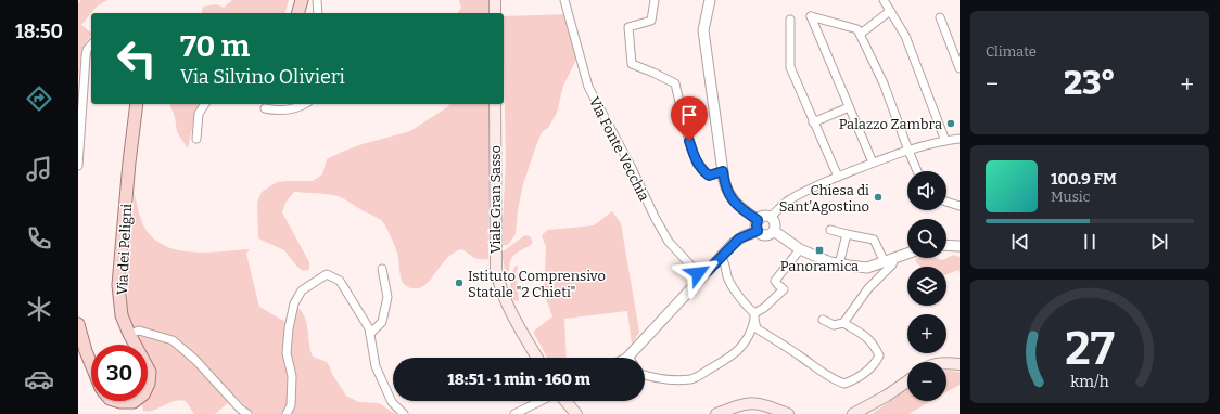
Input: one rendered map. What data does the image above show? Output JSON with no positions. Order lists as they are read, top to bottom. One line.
{"streets":{"main road":["Viale Gran Sasso","Via dei Peligni"],"street":["Via Fonte Vecchia"]},"places":{"other":["Palazzo Zambra","Chiesa di Sant'Agostino","Istituto Comprensivo Statale \"2 Chieti\""],"transit":["Panoramica"]},"page":{"tabs":"18:50","tile":"Climate","turn":["70 m","Via Silvino Olivieri"],"heat":["−","23°","+"],"song":["100.9 FM","Music"],"map_buttons":["+","−"],"limit":"30","trip":"18:51 · 1 min · 160 m","gauge":["27","km/h"]}}
